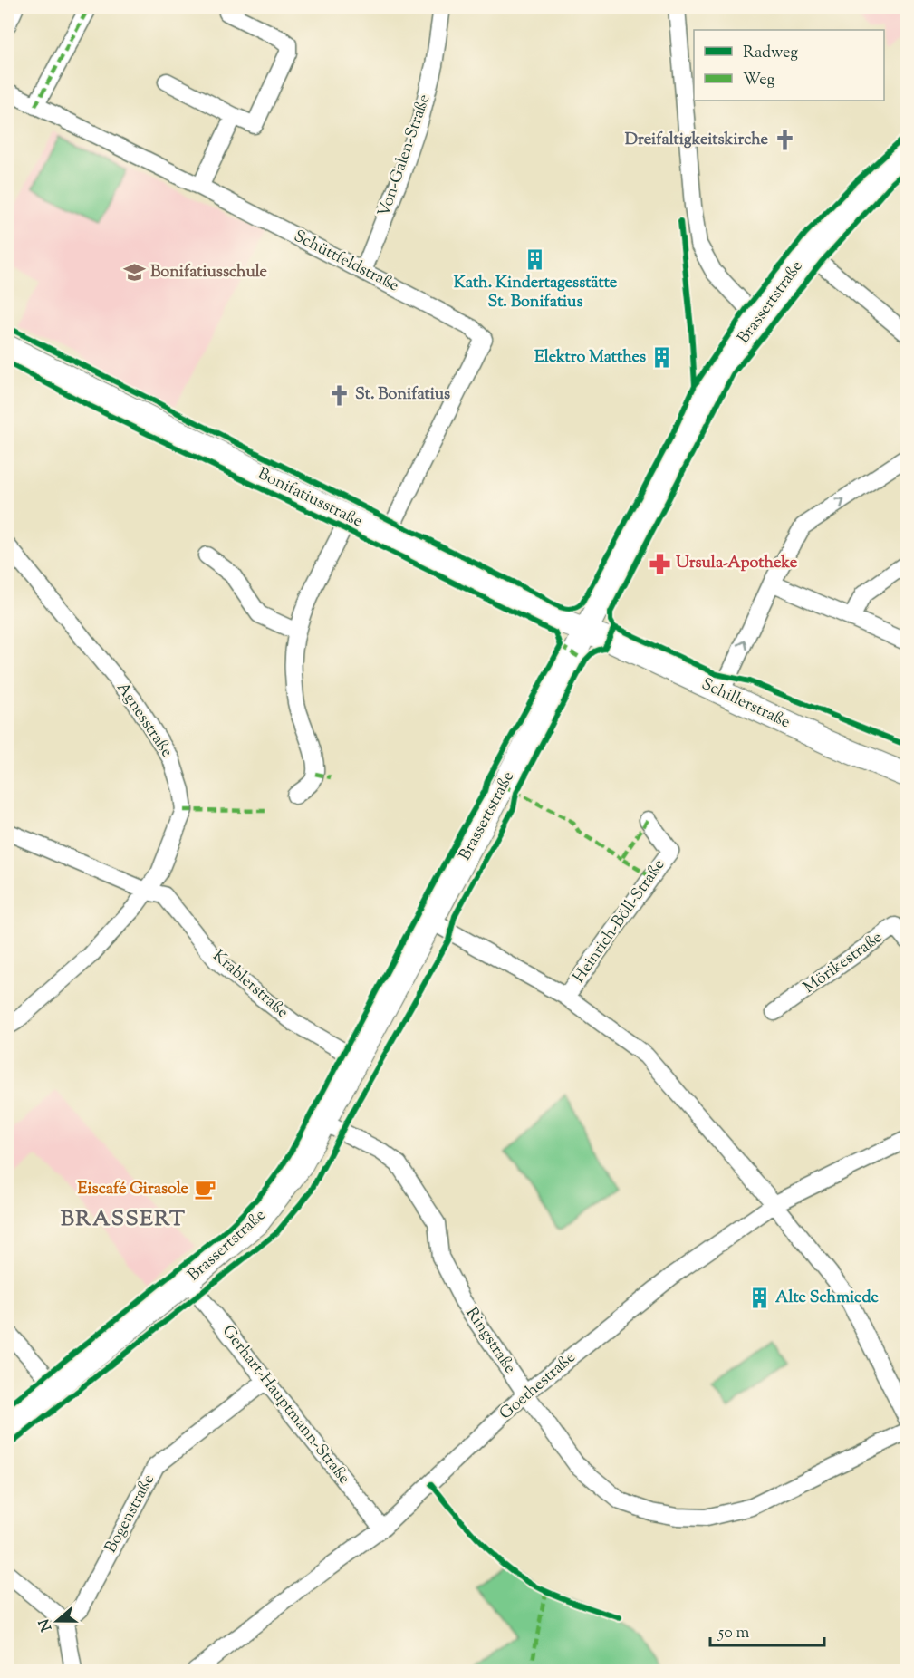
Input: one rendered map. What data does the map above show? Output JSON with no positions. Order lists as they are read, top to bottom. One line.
{"streets":{"main road":["Brassertstraße","Bonifatiusstraße","Schillerstraße"],"street":["Von-Galen-Straße","Schüttfeldstraße","Agnesstraße","Heinrich-Böll-Straße","Mörikestraße","Krablerstraße","Ringstraße","Goethestraße","Gerhart-Hauptmann-Straße","Bogenstraße"]},"crossings":[["Von-Galen-Straße","Schüttfeldstraße"],["Schüttfeldstraße","Bonifatiusstraße"],["Brassertstraße","Bonifatiusstraße"],["Brassertstraße","Schillerstraße"],["Brassertstraße","Krablerstraße"],["Brassertstraße","Ringstraße"],["Brassertstraße","Gerhart-Hauptmann-Straße"],["Bonifatiusstraße","Schillerstraße"],["Agnesstraße","Krablerstraße"],["Ringstraße","Goethestraße"],["Goethestraße","Gerhart-Hauptmann-Straße"],["Gerhart-Hauptmann-Straße","Bogenstraße"]],"districts":["BRASSERT"],"places":{"church":["Dreifaltigkeitskirche","St. Bonifatius"],"building":["Kath. Kindertagesstätte St. Bonifatius","Elektro Matthes","Alte Schmiede"],"school or university":["Bonifatiusschule"],"pharmacy":["Ursula-Apotheke"],"cafe":["Eiscafé Girasole"]},"legend":["Radweg","Weg"],"scale_bar":"50 m","north":"left"}
